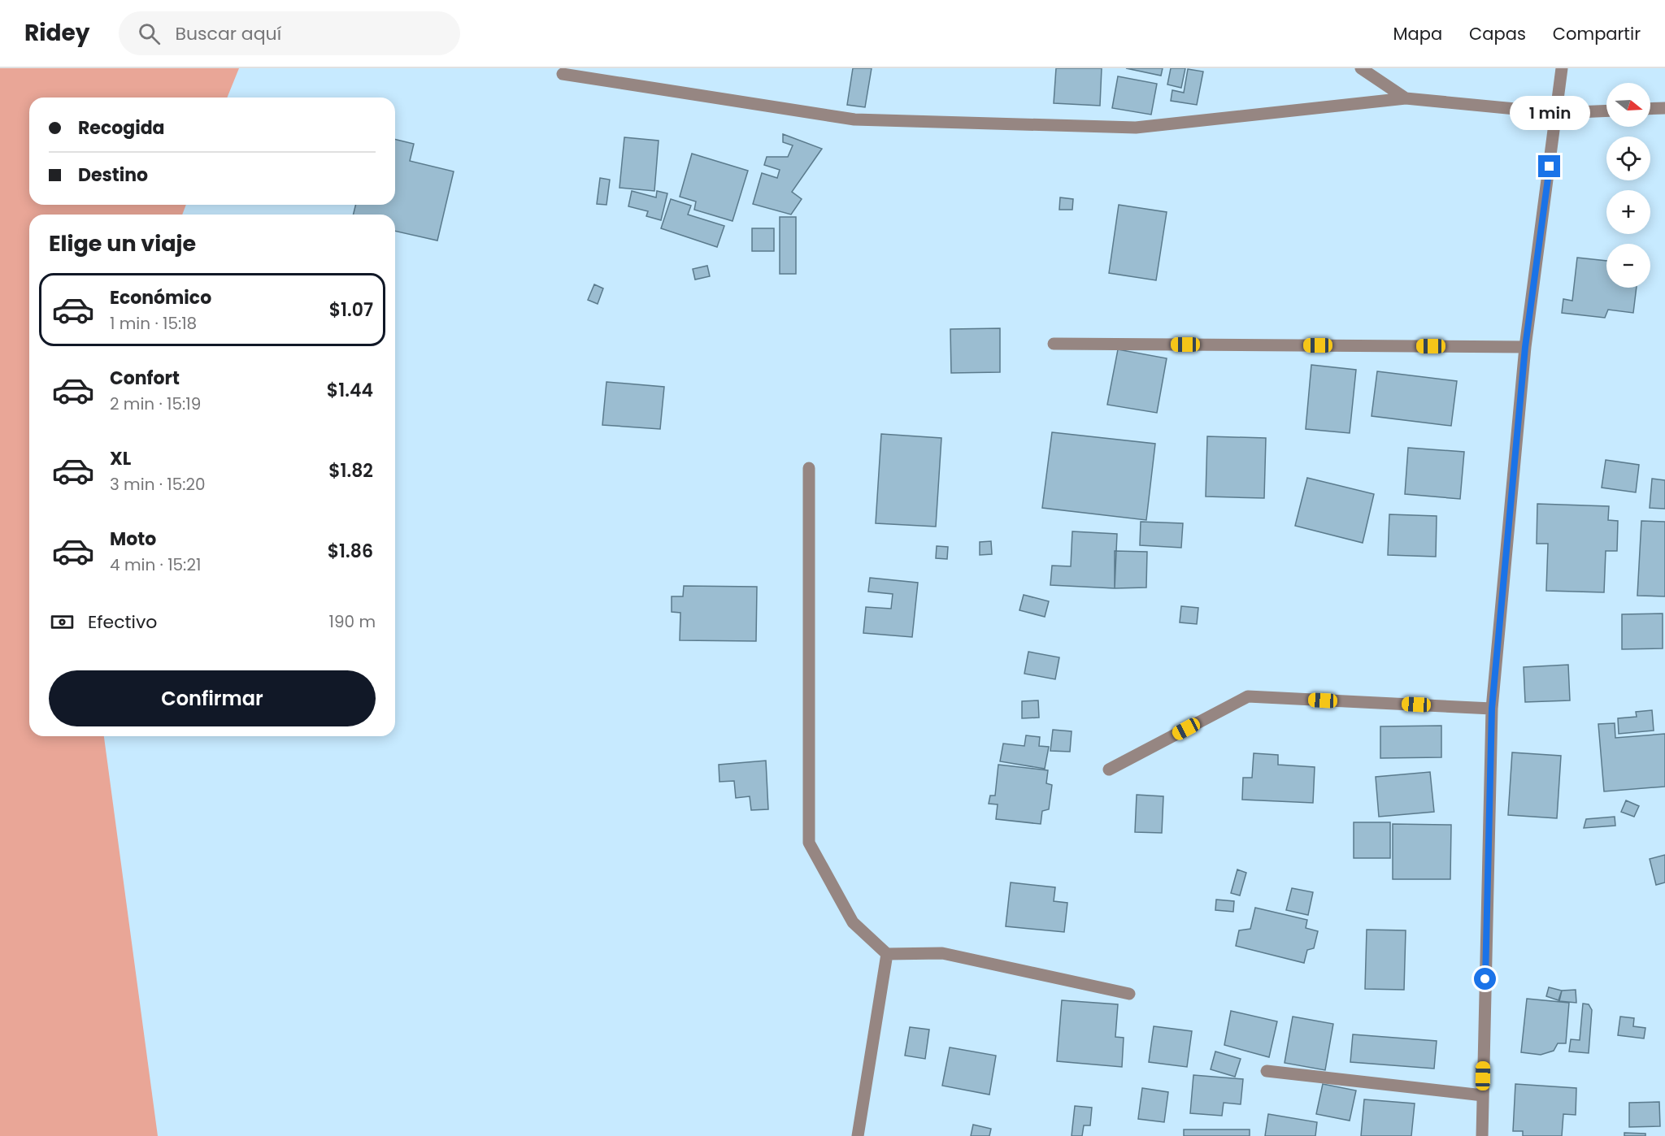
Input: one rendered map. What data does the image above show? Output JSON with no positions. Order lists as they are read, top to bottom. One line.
{"north":"right","page":{"header":"Ridey","search":"Buscar aquí","nav":["Mapa","Capas","Compartir"],"map_buttons":["+","−"],"bubble":"1 min","banner":["Recogida","Destino"],"heading":"Elige un viaje","list":[{"name":"Económico","note":"1 min · 15:18","value":"$1.07"},{"name":"Confort","note":"2 min · 15:19","value":"$1.44"},{"name":"XL","note":"3 min · 15:20","value":"$1.82"},{"name":"Moto","note":"4 min · 15:21","value":"$1.86"}],"pay":["Efectivo","190 m"],"buttons":"Confirmar"}}
